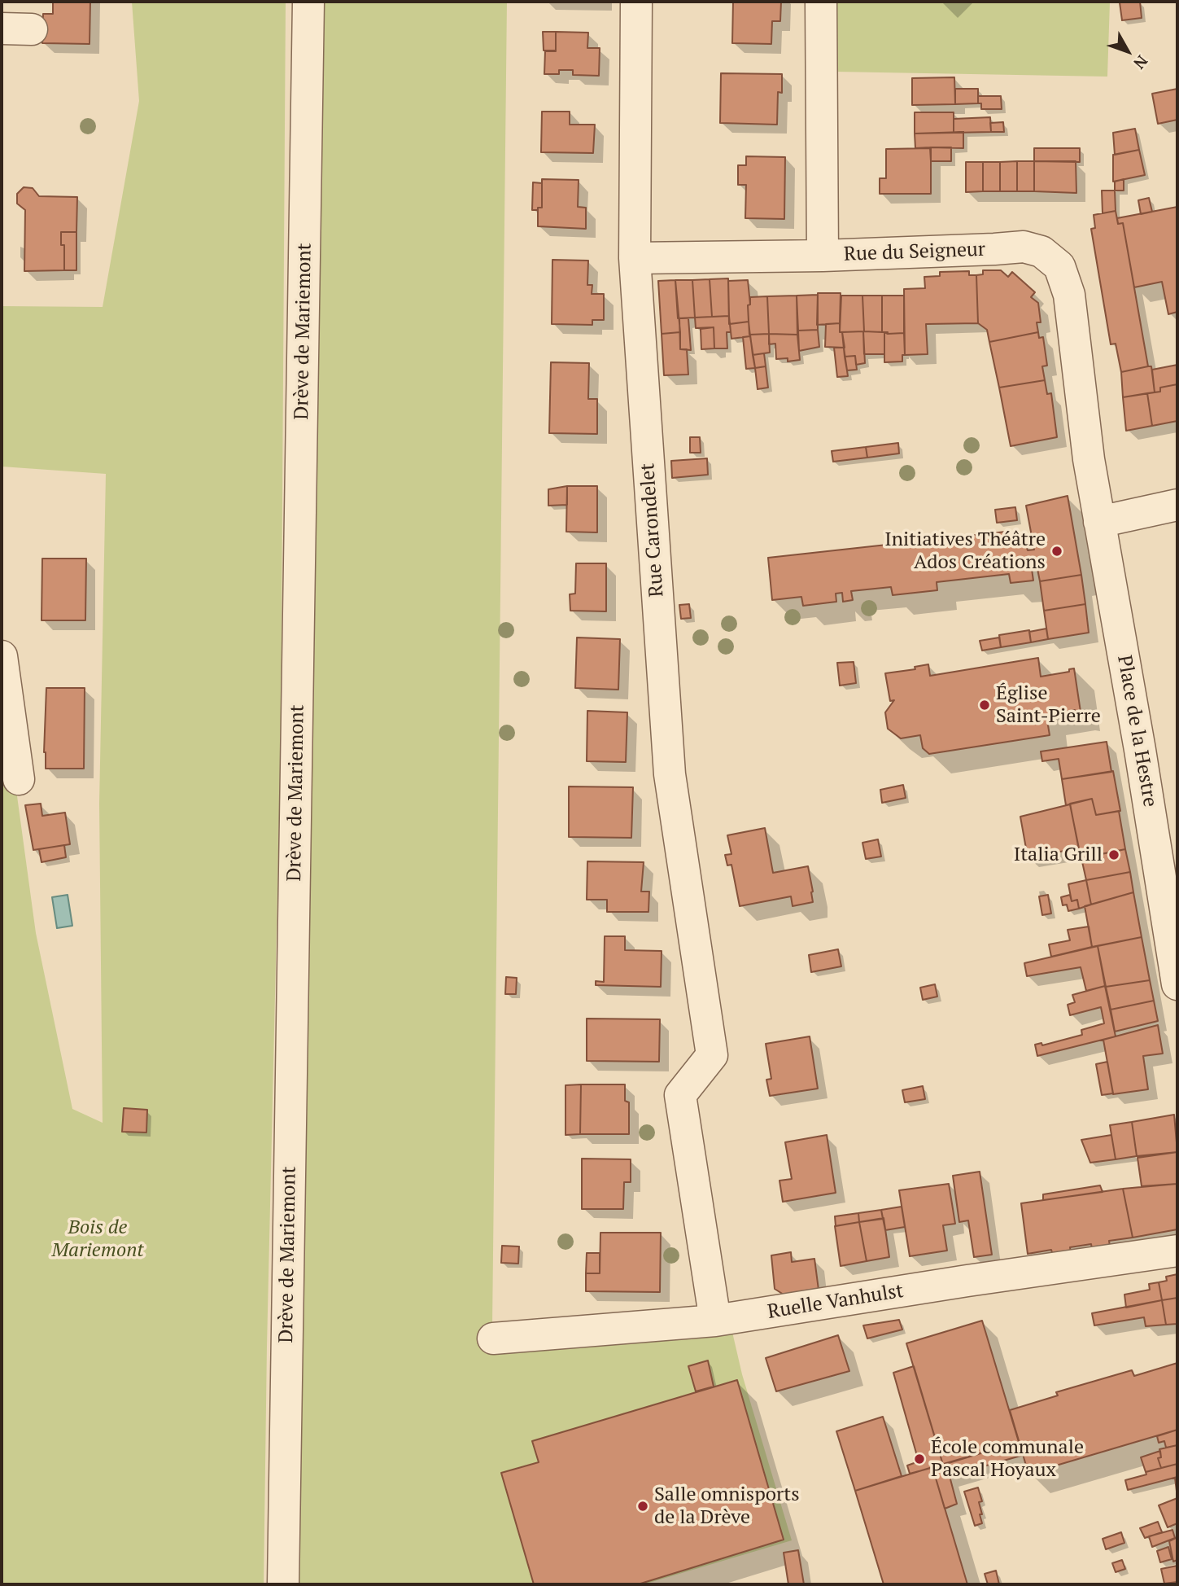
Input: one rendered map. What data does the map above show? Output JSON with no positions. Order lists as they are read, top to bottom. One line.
{"streets":{"street":["Rue du Seigneur","Drève de Mariemont","Rue Carondelet","Place de la Hestre","Ruelle Vanhulst"]},"crossings":[["Rue du Seigneur","Place de la Hestre"],["Rue Carondelet","Ruelle Vanhulst"]],"parks":["Bois de Mariemont"],"places":["Initiatives Théâtre Ados Créations","Église Saint-Pierre","Italia Grill","École communale Pascal Hoyaux","Salle omnisports de la Drève"],"north":"bottom right"}
